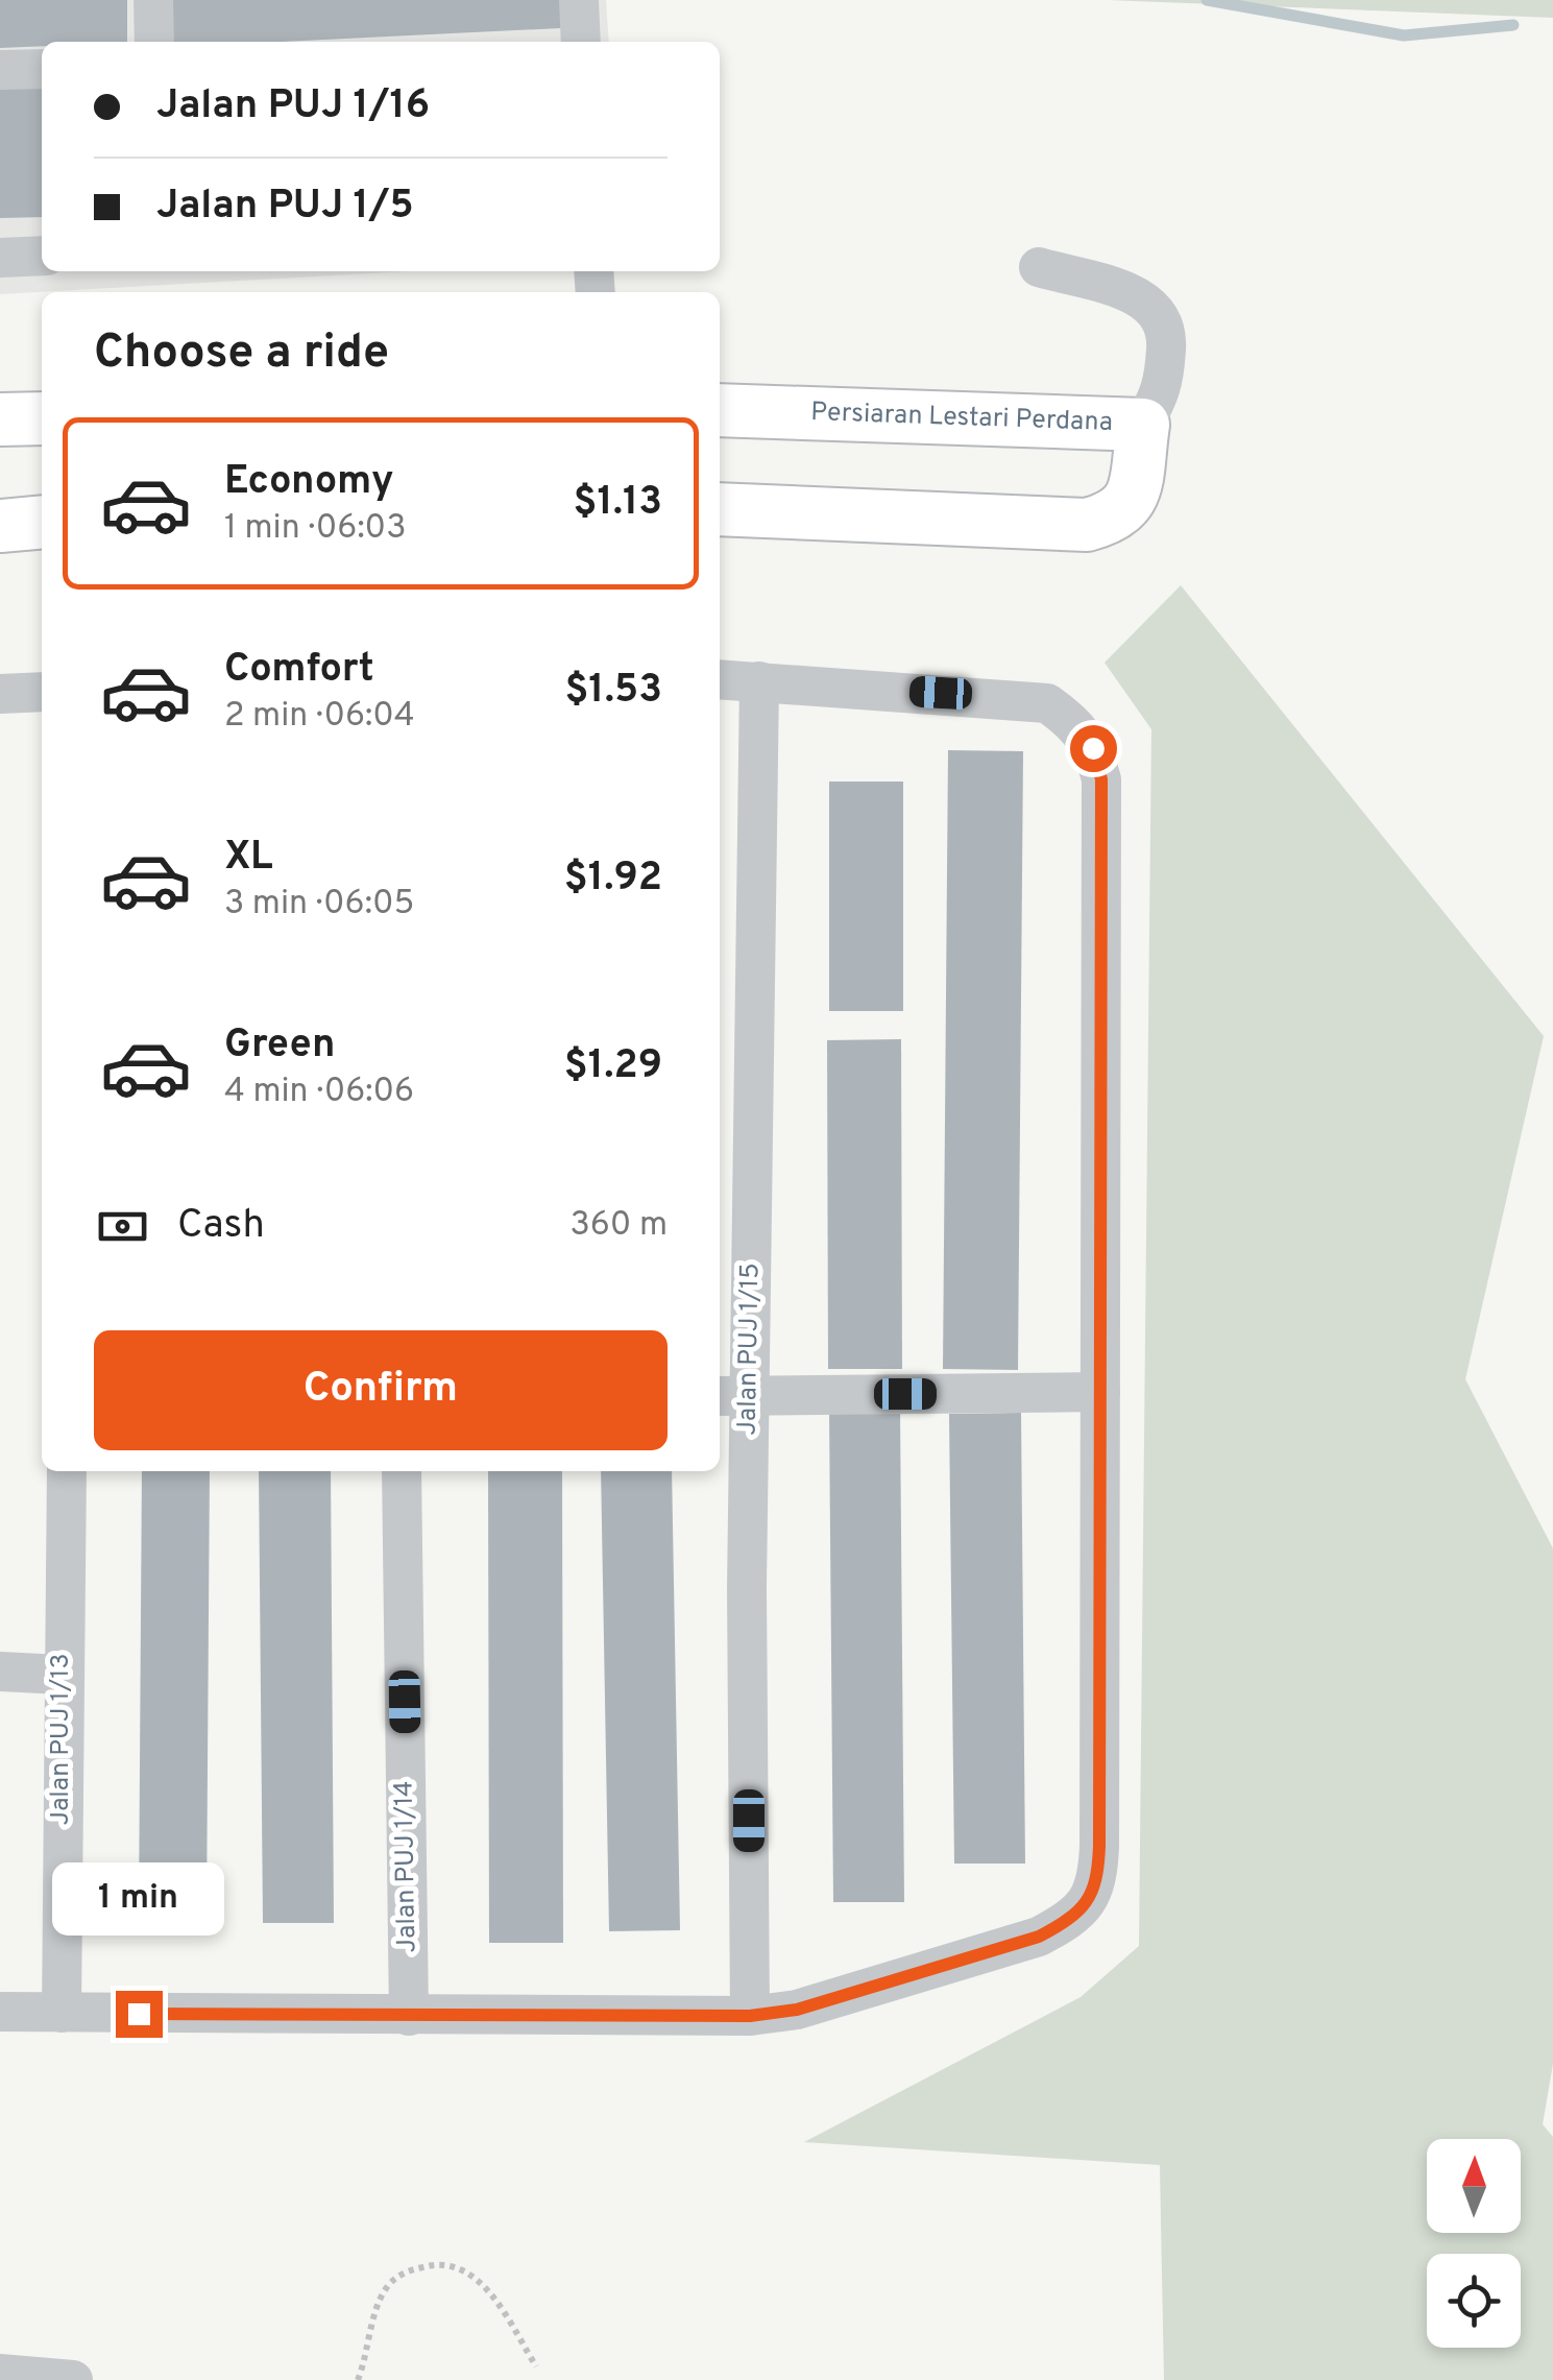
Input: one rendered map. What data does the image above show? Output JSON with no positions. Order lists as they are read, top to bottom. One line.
{"streets":{"main road":["Persiaran Lestari Perdana"],"street":["Jalan PUJ 1/15","Jalan PUJ 1/13","Jalan PUJ 1/14"]},"north":"top","page":{"banner":["Jalan PUJ 1/16","Jalan PUJ 1/5"],"heading":"Choose a ride","list":[{"name":"Economy","note":"1 min · 06:03","value":"$1.13"},{"name":"Comfort","note":"2 min · 06:04","value":"$1.53"},{"name":"XL","note":"3 min · 06:05","value":"$1.92"},{"name":"Green","note":"4 min · 06:06","value":"$1.29"}],"pay":["Cash","360 m"],"buttons":"Confirm","bubble":"1 min"}}
